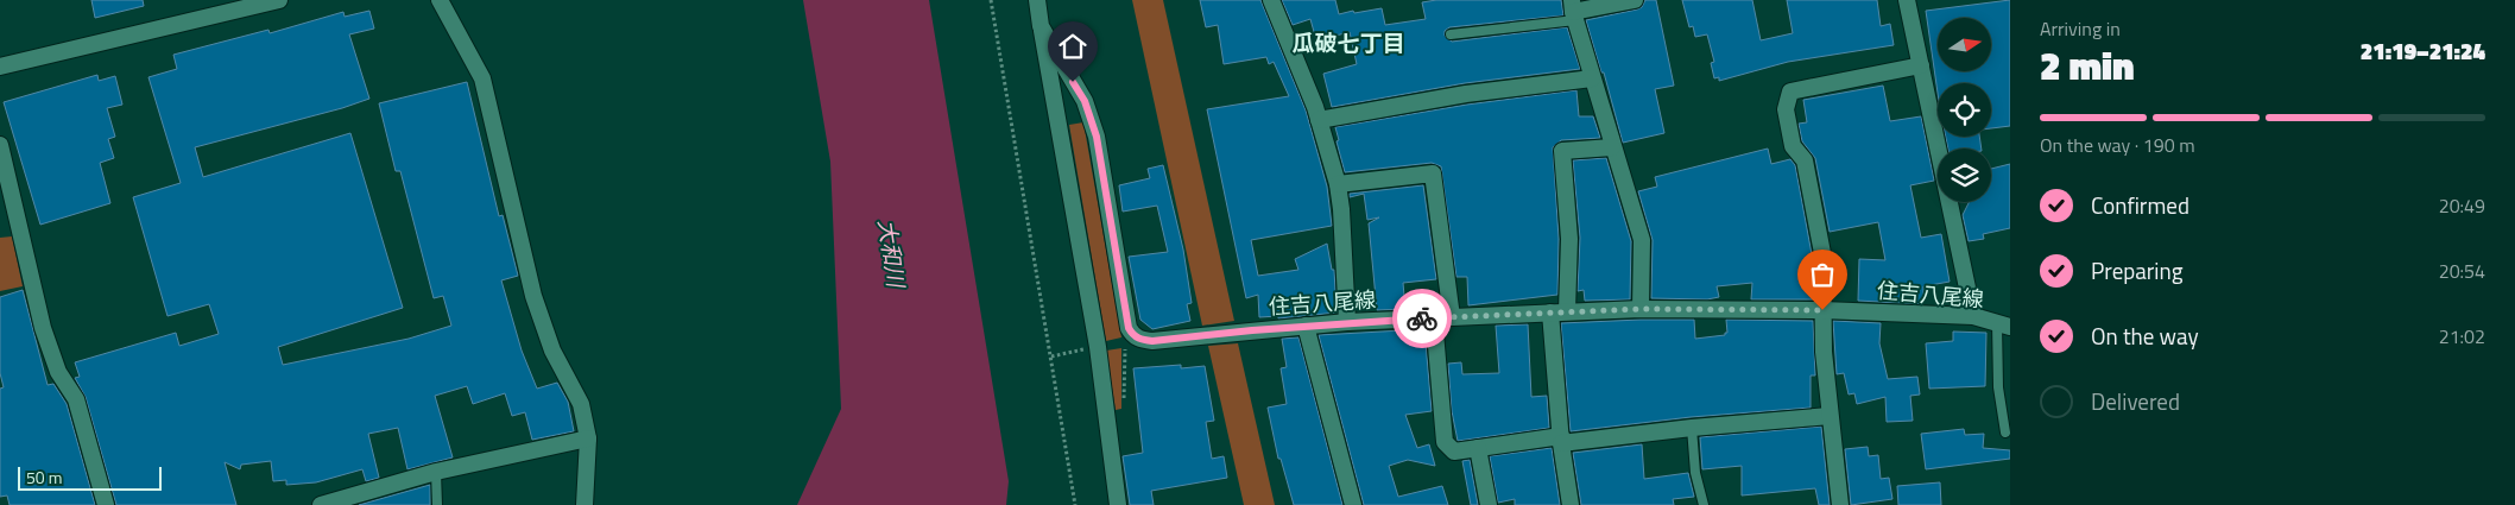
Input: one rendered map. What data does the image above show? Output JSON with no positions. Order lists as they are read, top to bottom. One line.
{"streets":{"street":["住吉八尾線"]},"districts":["瓜破七丁目"],"water":["大和川"],"scale_bar":"50 m","north":"right","page":{"heading":["2 min","Arriving in","21:19–21:24"],"bar":"On the way · 190 m","list":[["Confirmed","20:49"],["Preparing","20:54"],["On the way","21:02"],"Delivered"],"scale":"50 m"}}
